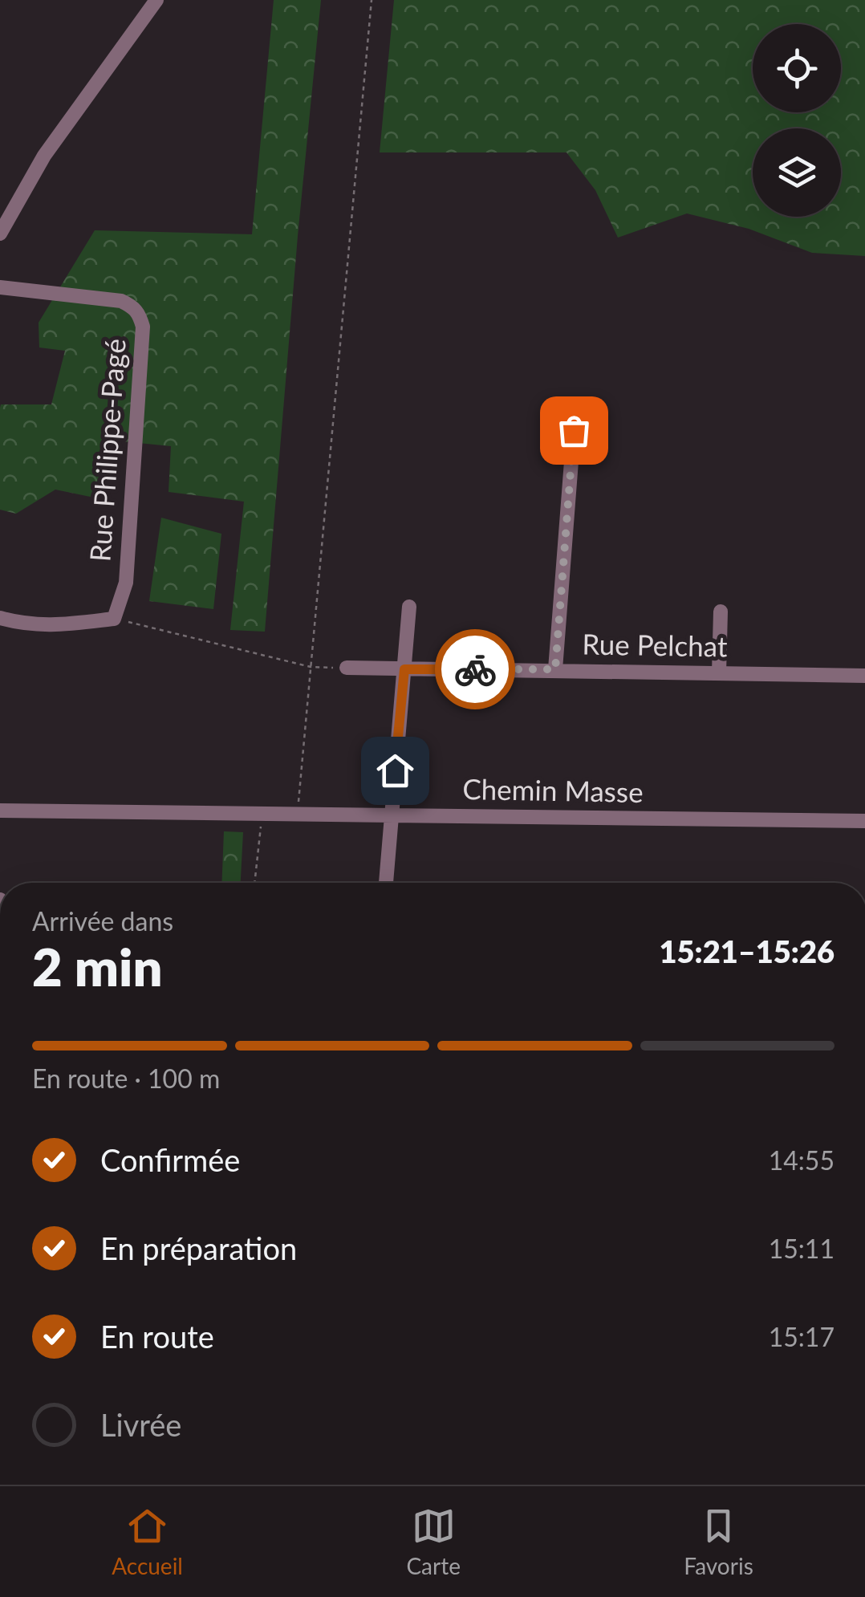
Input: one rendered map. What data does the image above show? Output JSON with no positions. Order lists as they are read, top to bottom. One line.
{"streets":{"street":["Rue Philippe-Pagé","Rue Pelchat","Chemin Masse"]},"page":{"heading":["2 min","Arrivée dans","15:21–15:26"],"bar":"En route · 100 m","list":[["Confirmée","14:55"],["En préparation","15:11"],["En route","15:17"],"Livrée"],"tabs":["Accueil","Carte","Favoris"]}}
